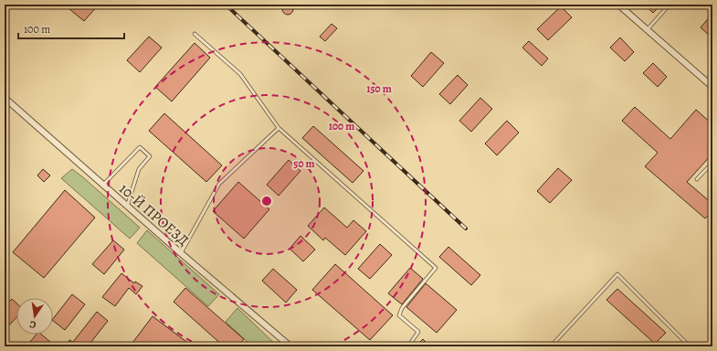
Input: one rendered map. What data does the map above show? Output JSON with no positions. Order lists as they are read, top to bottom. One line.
{"streets":{"street":["10-Й ПРОЕЗД"]},"scale_bar":"100 m","north":"bottom","rings":["150 m","100 m","50 m"]}
